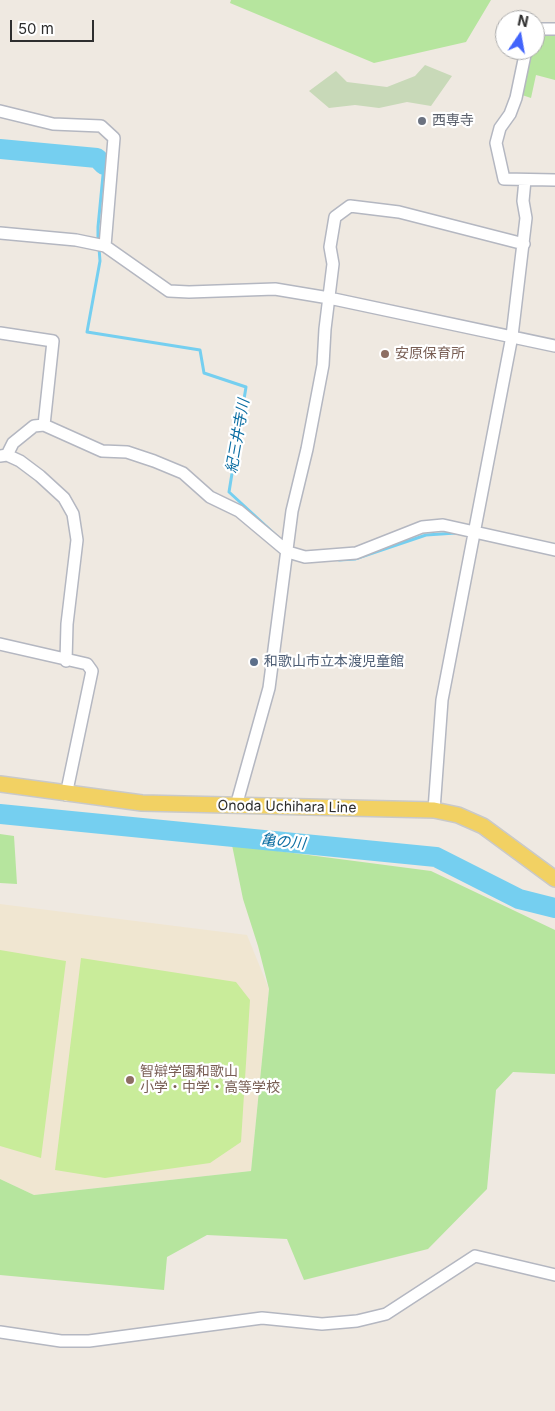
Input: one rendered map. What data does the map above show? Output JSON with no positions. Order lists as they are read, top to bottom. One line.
{"streets":{"main road":["Onoda Uchihara Line"]},"water":["紀三井寺川","亀の川"],"places":["西専寺","安原保育所","和歌山市立本渡児童館","智辯学園和歌山 小学・中学・高等学校"],"scale_bar":"50 m","north":"top"}
